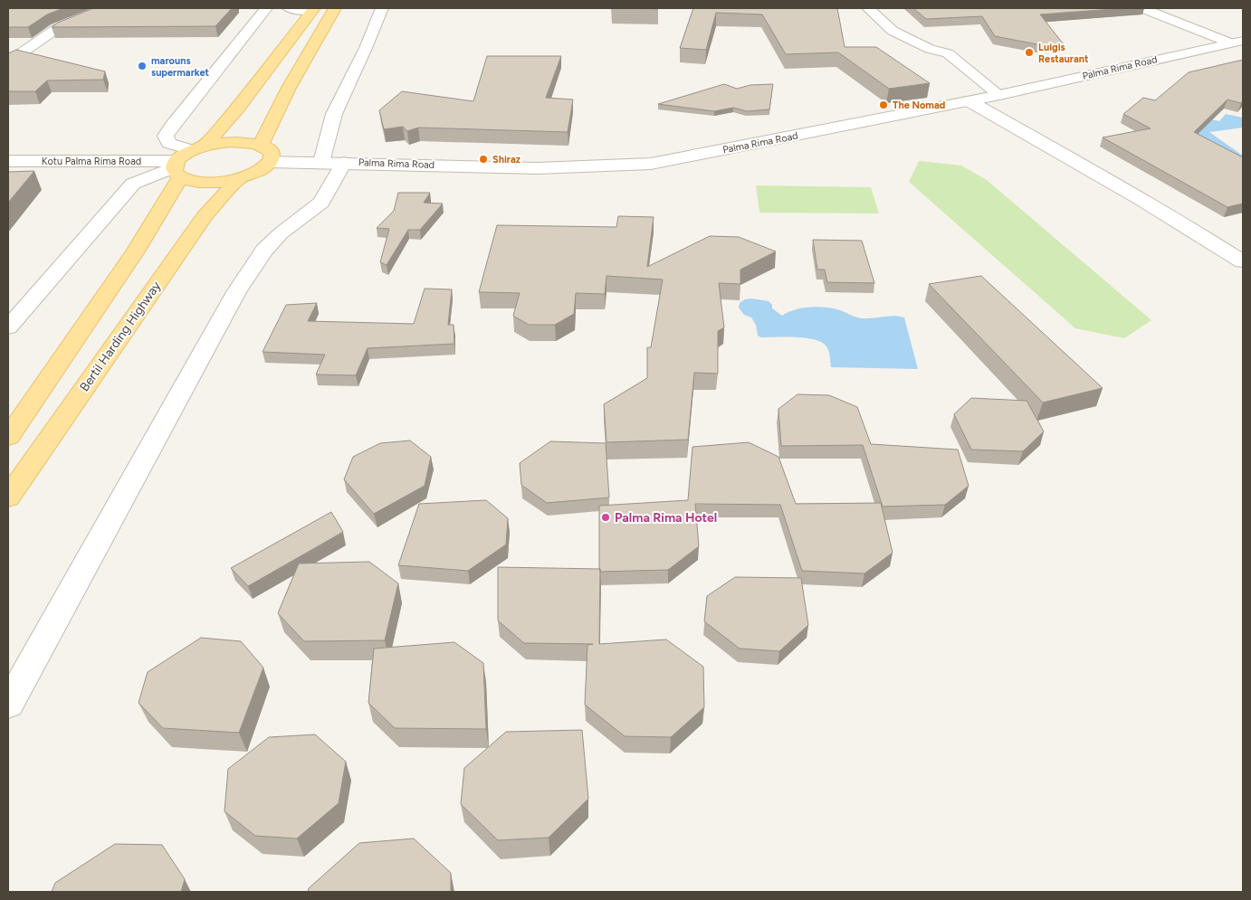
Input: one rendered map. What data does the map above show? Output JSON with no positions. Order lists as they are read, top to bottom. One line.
{"streets":{"main road":["Bertil Harding Highway"],"street":["Palma Rima Road","Kotu Palma Rima Road"]},"crossings":[["Palma Rima Road","Bertil Harding Highway"],["Kotu Palma Rima Road","Bertil Harding Highway"]],"places":["Luigis Restaurant","marouns supermarket","The Nomad","Shiraz","Palma Rima Hotel"]}
